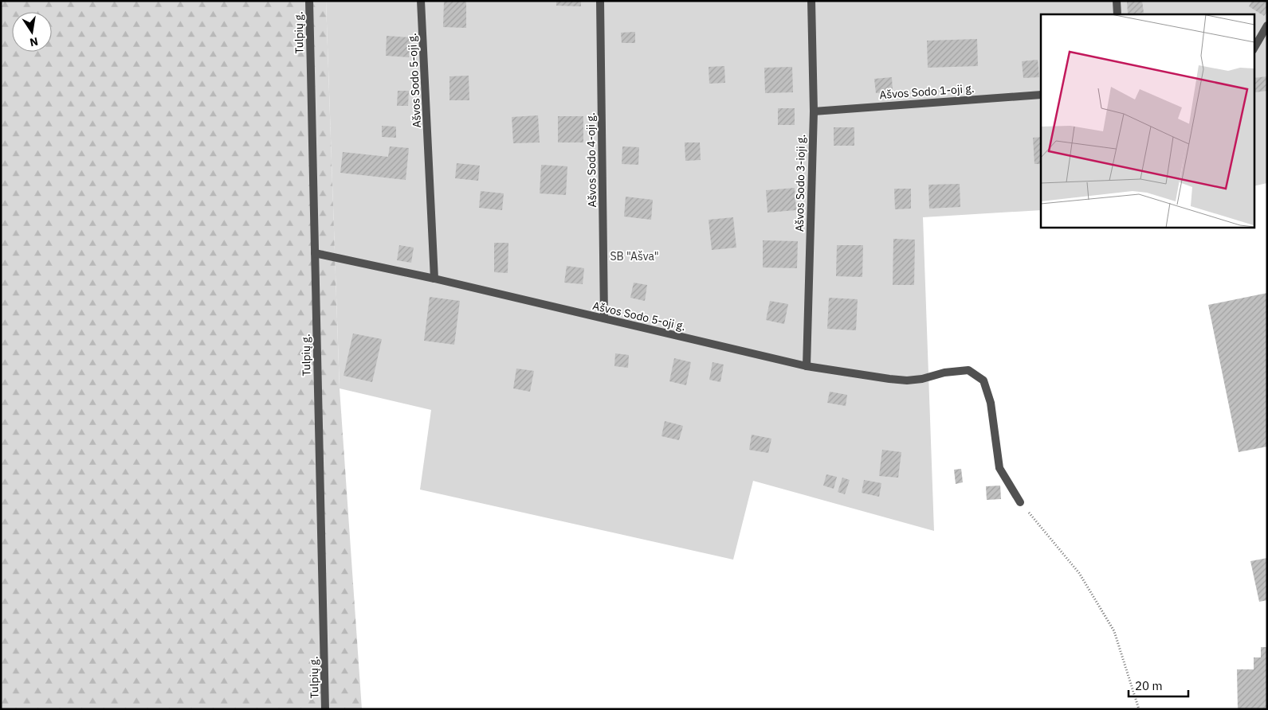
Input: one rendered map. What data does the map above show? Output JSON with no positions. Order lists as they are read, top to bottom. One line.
{"streets":{"street":["Tulpių g.","Ašvos Sodo 5-oji g.","Ašvos Sodo 1-oji g.","Ašvos Sodo 4-oji g.","Ašvos Sodo 3-ioji g."]},"crossings":[["Ašvos Sodo 5-oji g.","Ašvos Sodo 4-oji g."],["Ašvos Sodo 5-oji g.","Ašvos Sodo 3-ioji g."],["Ašvos Sodo 1-oji g.","Ašvos Sodo 3-ioji g."]],"parks":["SB \"Ašva\""],"scale_bar":"20 m","north":"bottom"}
